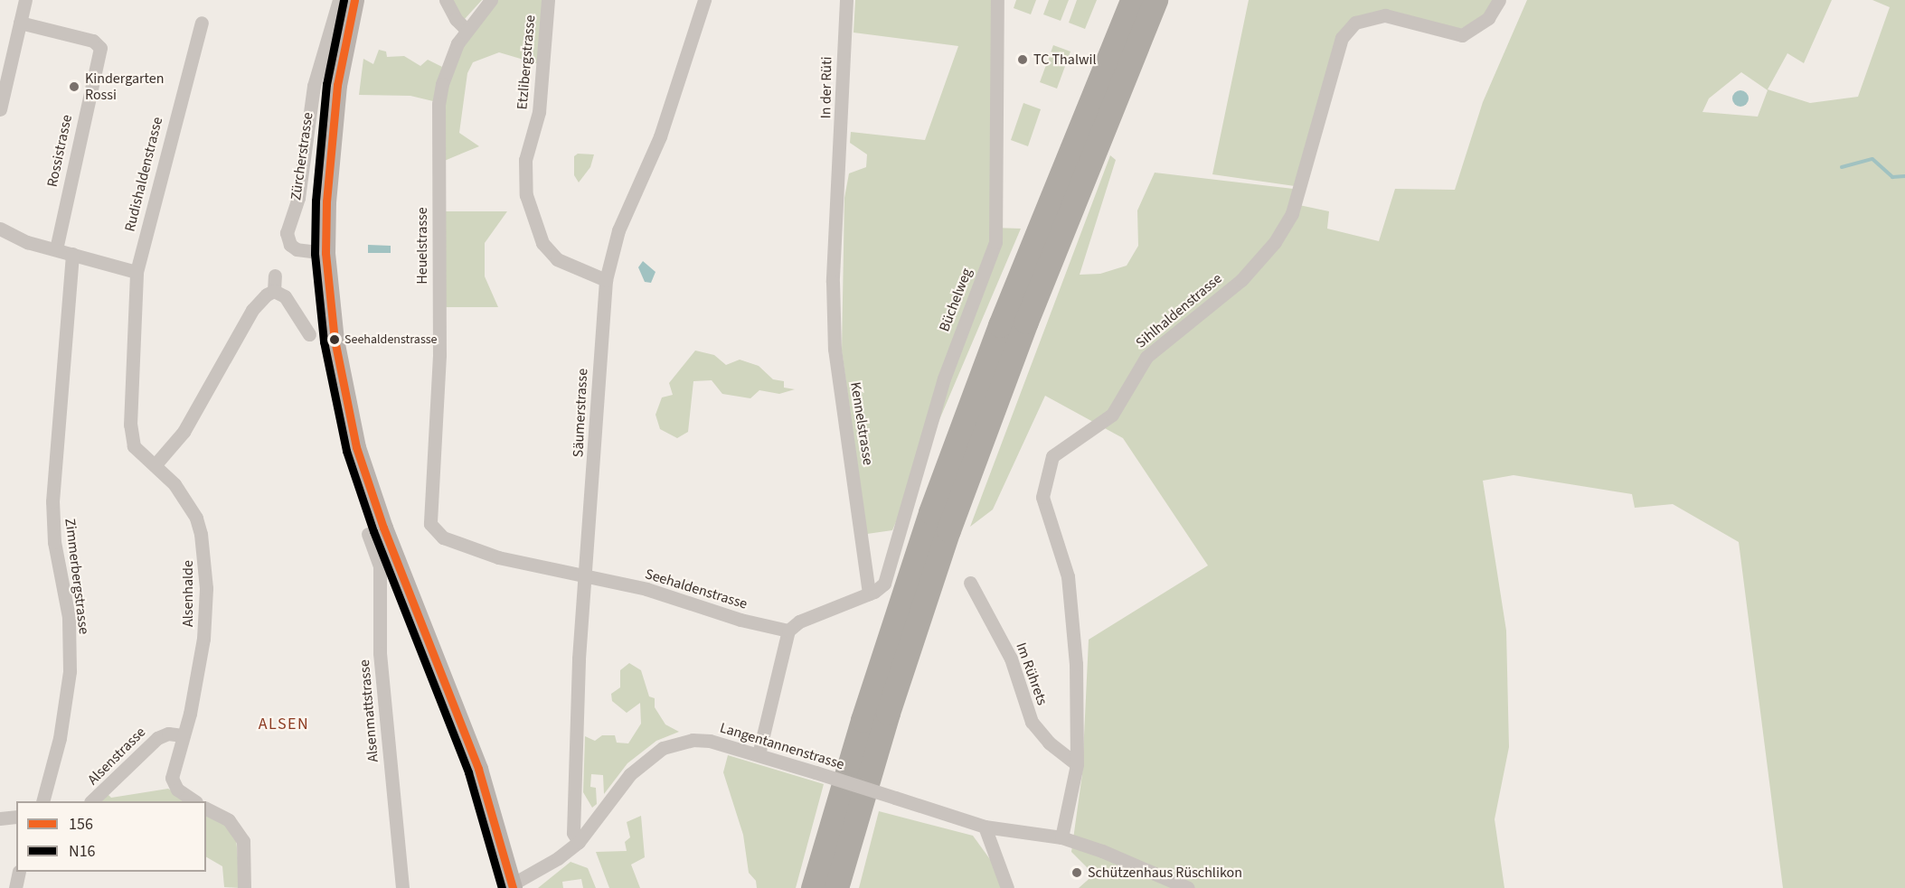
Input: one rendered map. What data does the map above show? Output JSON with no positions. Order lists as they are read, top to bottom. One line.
{"streets":{"main road":["Zürcherstrasse"],"street":["Etzlibergstrasse","In der Rüti","Rossistrasse","Rudishaldenstrasse","Heuelstrasse","Büchelweg","Sihlhaldenstrasse","Säumerstrasse","Kennelstrasse","Zimmerbergstrasse","Seehaldenstrasse","Alsenhalde","Im Rührets","Alsenmattstrasse","Langentannenstrasse","Alsenstrasse"]},"crossings":[["Etzlibergstrasse","Säumerstrasse"],["In der Rüti","Kennelstrasse"],["Zürcherstrasse","Langentannenstrasse"],["Heuelstrasse","Seehaldenstrasse"],["Büchelweg","Kennelstrasse"],["Sihlhaldenstrasse","Im Rührets"],["Sihlhaldenstrasse","Langentannenstrasse"],["Säumerstrasse","Seehaldenstrasse"],["Säumerstrasse","Langentannenstrasse"],["Alsenhalde","Alsenstrasse"]],"districts":["ALSEN"],"places":["TC Thalwil","Kindergarten Rossi","Seehaldenstrasse","Schützenhaus Rüschlikon"],"lines":["transit line 156","transit line N16"],"legend":["156","N16"]}
